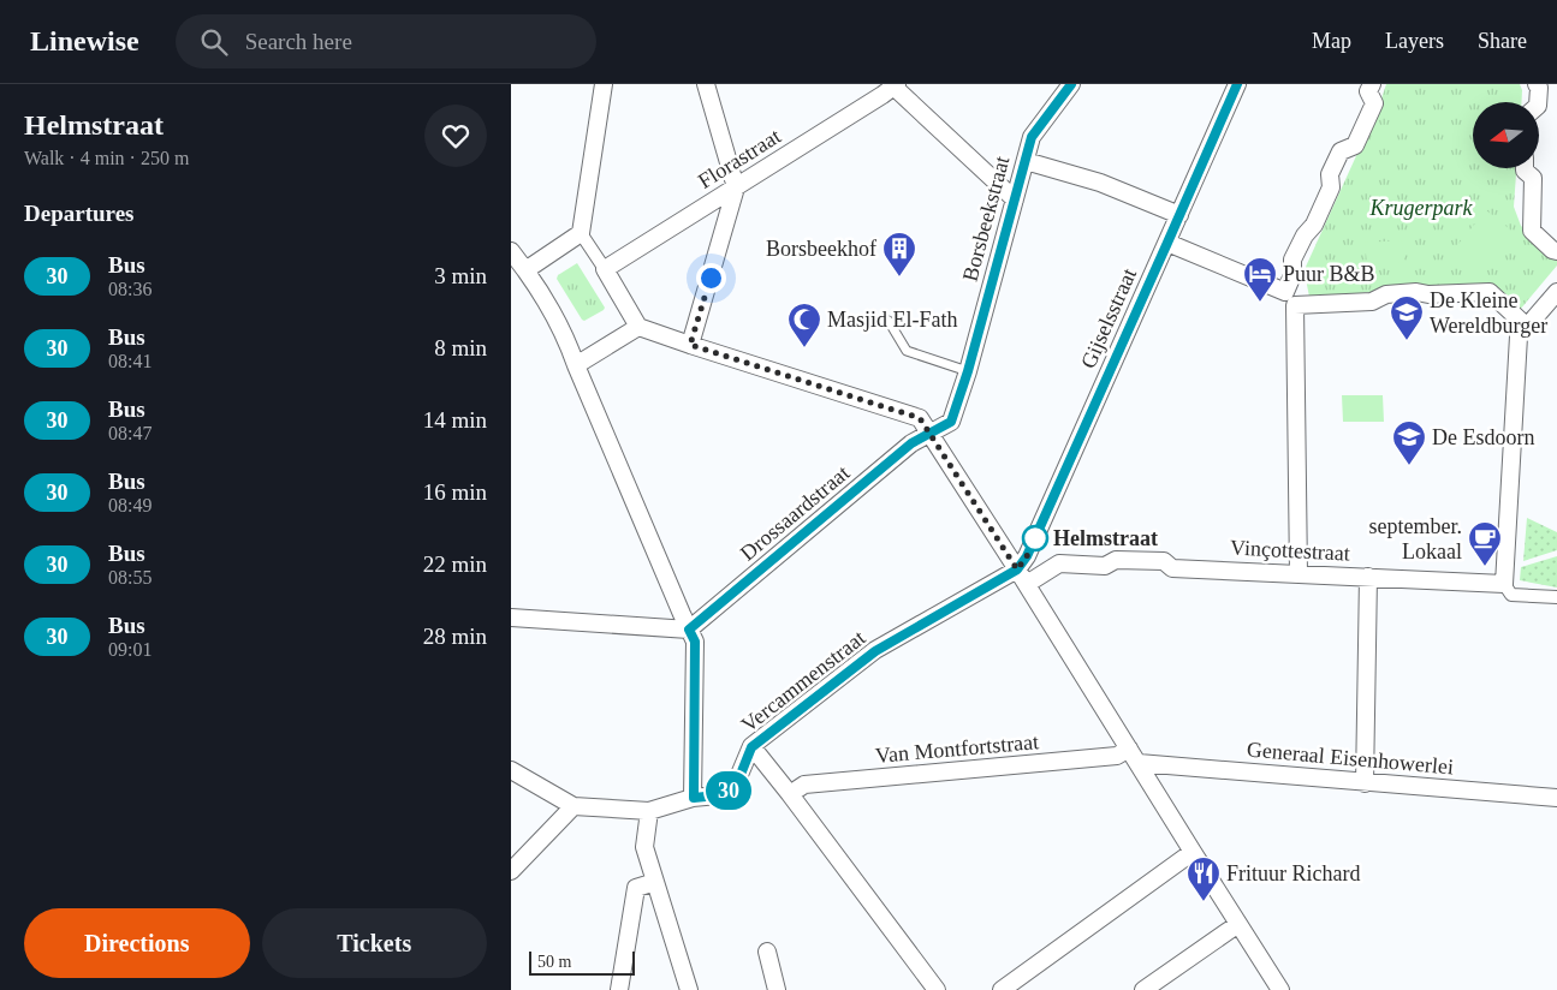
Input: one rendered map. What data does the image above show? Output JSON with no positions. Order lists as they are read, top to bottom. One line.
{"streets":{"street":["Florastraat","Borsbeekstraat","Gijselsstraat","Drossaardstraat","Vinçottestraat","Vercammenstraat","Van Montfortstraat","Generaal Eisenhowerlei"]},"crossings":[["Borsbeekstraat","Drossaardstraat"],["Gijselsstraat","Vercammenstraat"]],"parks":["Krugerpark"],"places":{"building":["Borsbeekhof"],"hotel":["Puur B&B"],"school or university":["De Kleine Wereldburger","De Esdoorn"],"mosque":["Masjid El-Fath"],"other":["Helmstraat"],"cafe":["september. Lokaal"],"restaurant":["Frituur Richard"]},"lines":["bus line 30"],"scale_bar":"50 m","north":"left","page":{"header":"Linewise","search":"Search here","nav":["Map","Layers","Share"],"heading":[["Helmstraat","Walk · 4 min · 250 m"],"Departures"],"on_map":"30","list":[{"mark":"30","name":"Bus","note":"08:36","value":"3 min"},{"mark":"30","name":"Bus","note":"08:41","value":"8 min"},{"mark":"30","name":"Bus","note":"08:47","value":"14 min"},{"mark":"30","name":"Bus","note":"08:49","value":"16 min"},{"mark":"30","name":"Bus","note":"08:55","value":"22 min"},{"mark":"30","name":"Bus","note":"09:01","value":"28 min"}],"buttons":["Directions","Tickets"],"scale":"50 m"}}
